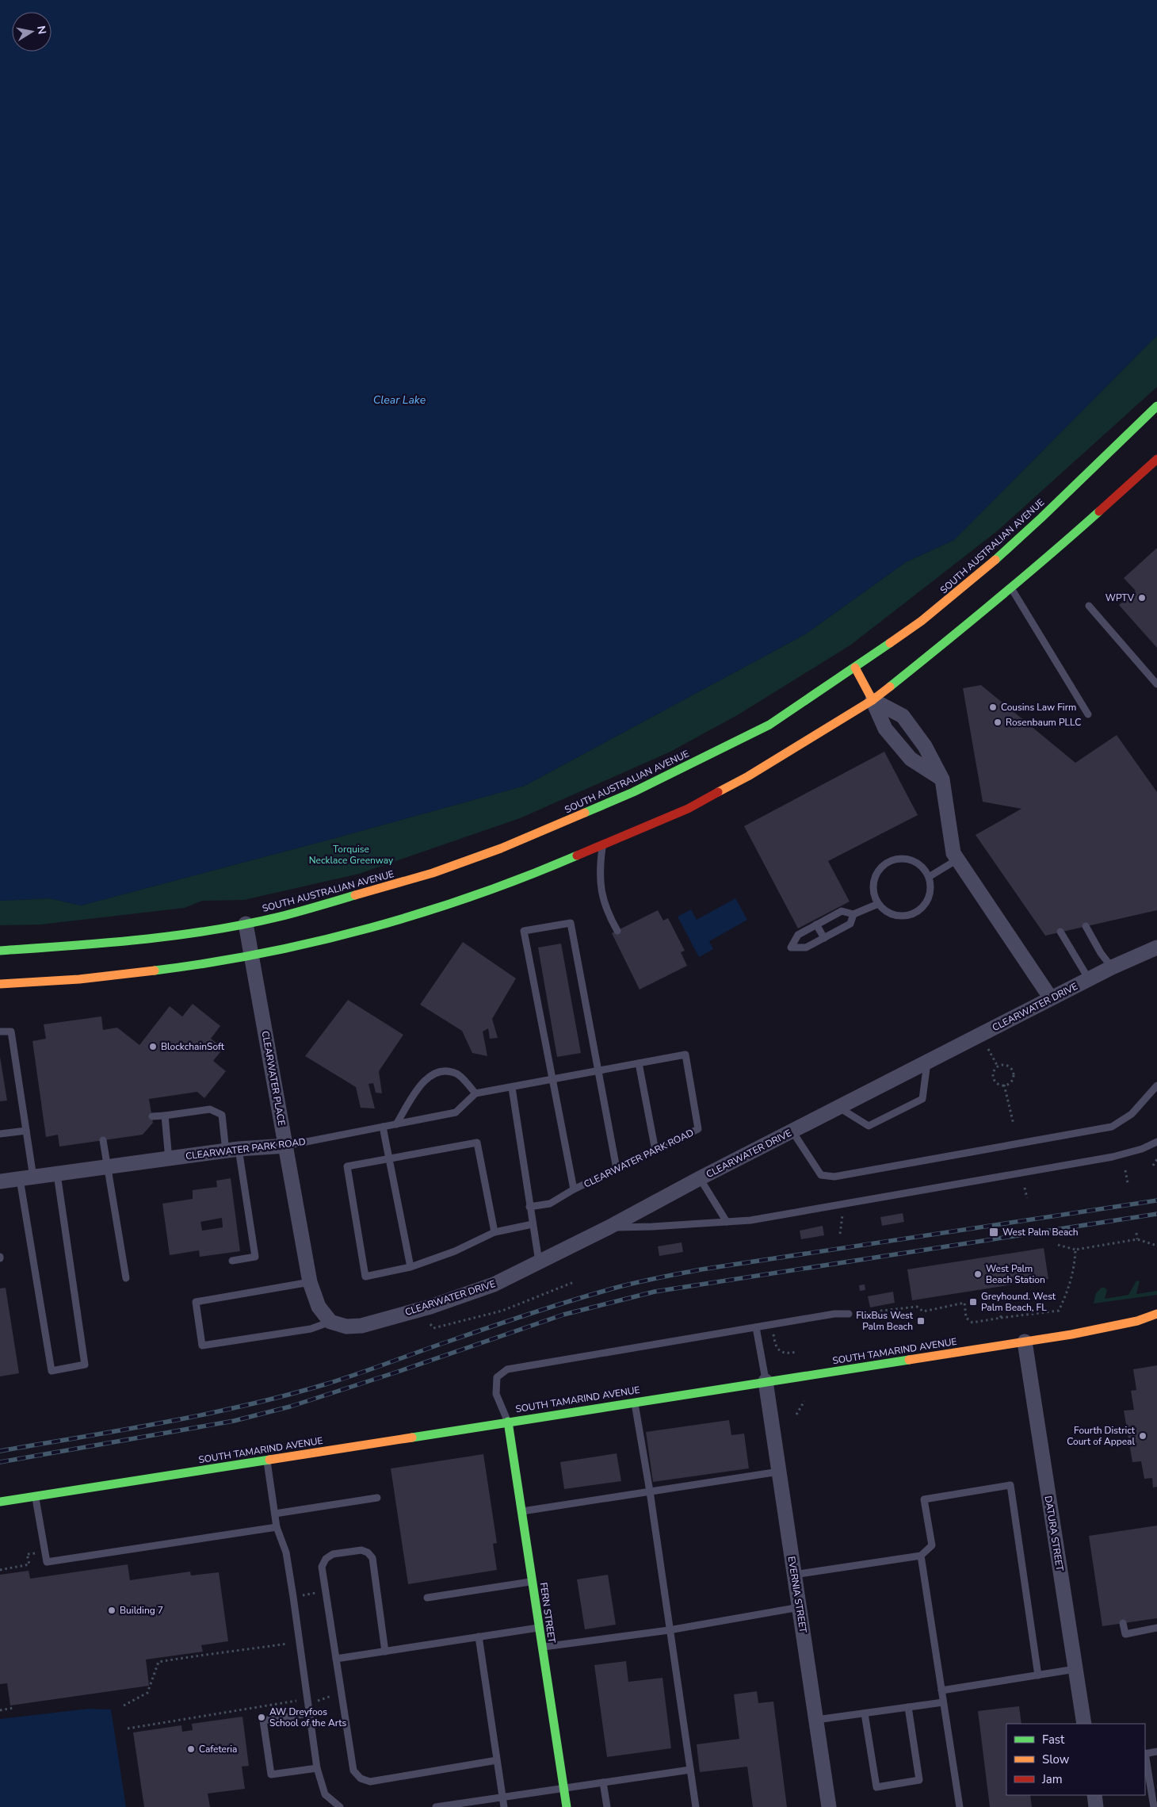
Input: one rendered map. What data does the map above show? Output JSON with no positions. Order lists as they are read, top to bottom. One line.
{"streets":{"main road":["SOUTH AUSTRALIAN AVENUE","SOUTH TAMARIND AVENUE","FERN STREET"],"street":["CLEARWATER DRIVE","CLEARWATER PLACE","CLEARWATER PARK ROAD","DATURA STREET","EVERNIA STREET"]},"crossings":[["SOUTH AUSTRALIAN AVENUE","CLEARWATER PLACE"],["CLEARWATER DRIVE","CLEARWATER PLACE"],["CLEARWATER PLACE","CLEARWATER PARK ROAD"],["SOUTH TAMARIND AVENUE","DATURA STREET"],["SOUTH TAMARIND AVENUE","EVERNIA STREET"],["SOUTH TAMARIND AVENUE","FERN STREET"]],"water":["Clear Lake"],"parks":["Torquise Necklace Greenway"],"places":{"other":["WPTV","Cousins Law Firm","Rosenbaum PLLC","BlockchainSoft","West Palm Beach Station","Fourth District Court of Appeal","Building 7","AW Dreyfoos School of the Arts","Cafeteria"],"transit":["West Palm Beach","Greyhound. West Palm Beach, FL","FlixBus West Palm Beach"]},"legend":["Fast","Slow","Jam"],"north":"right"}
